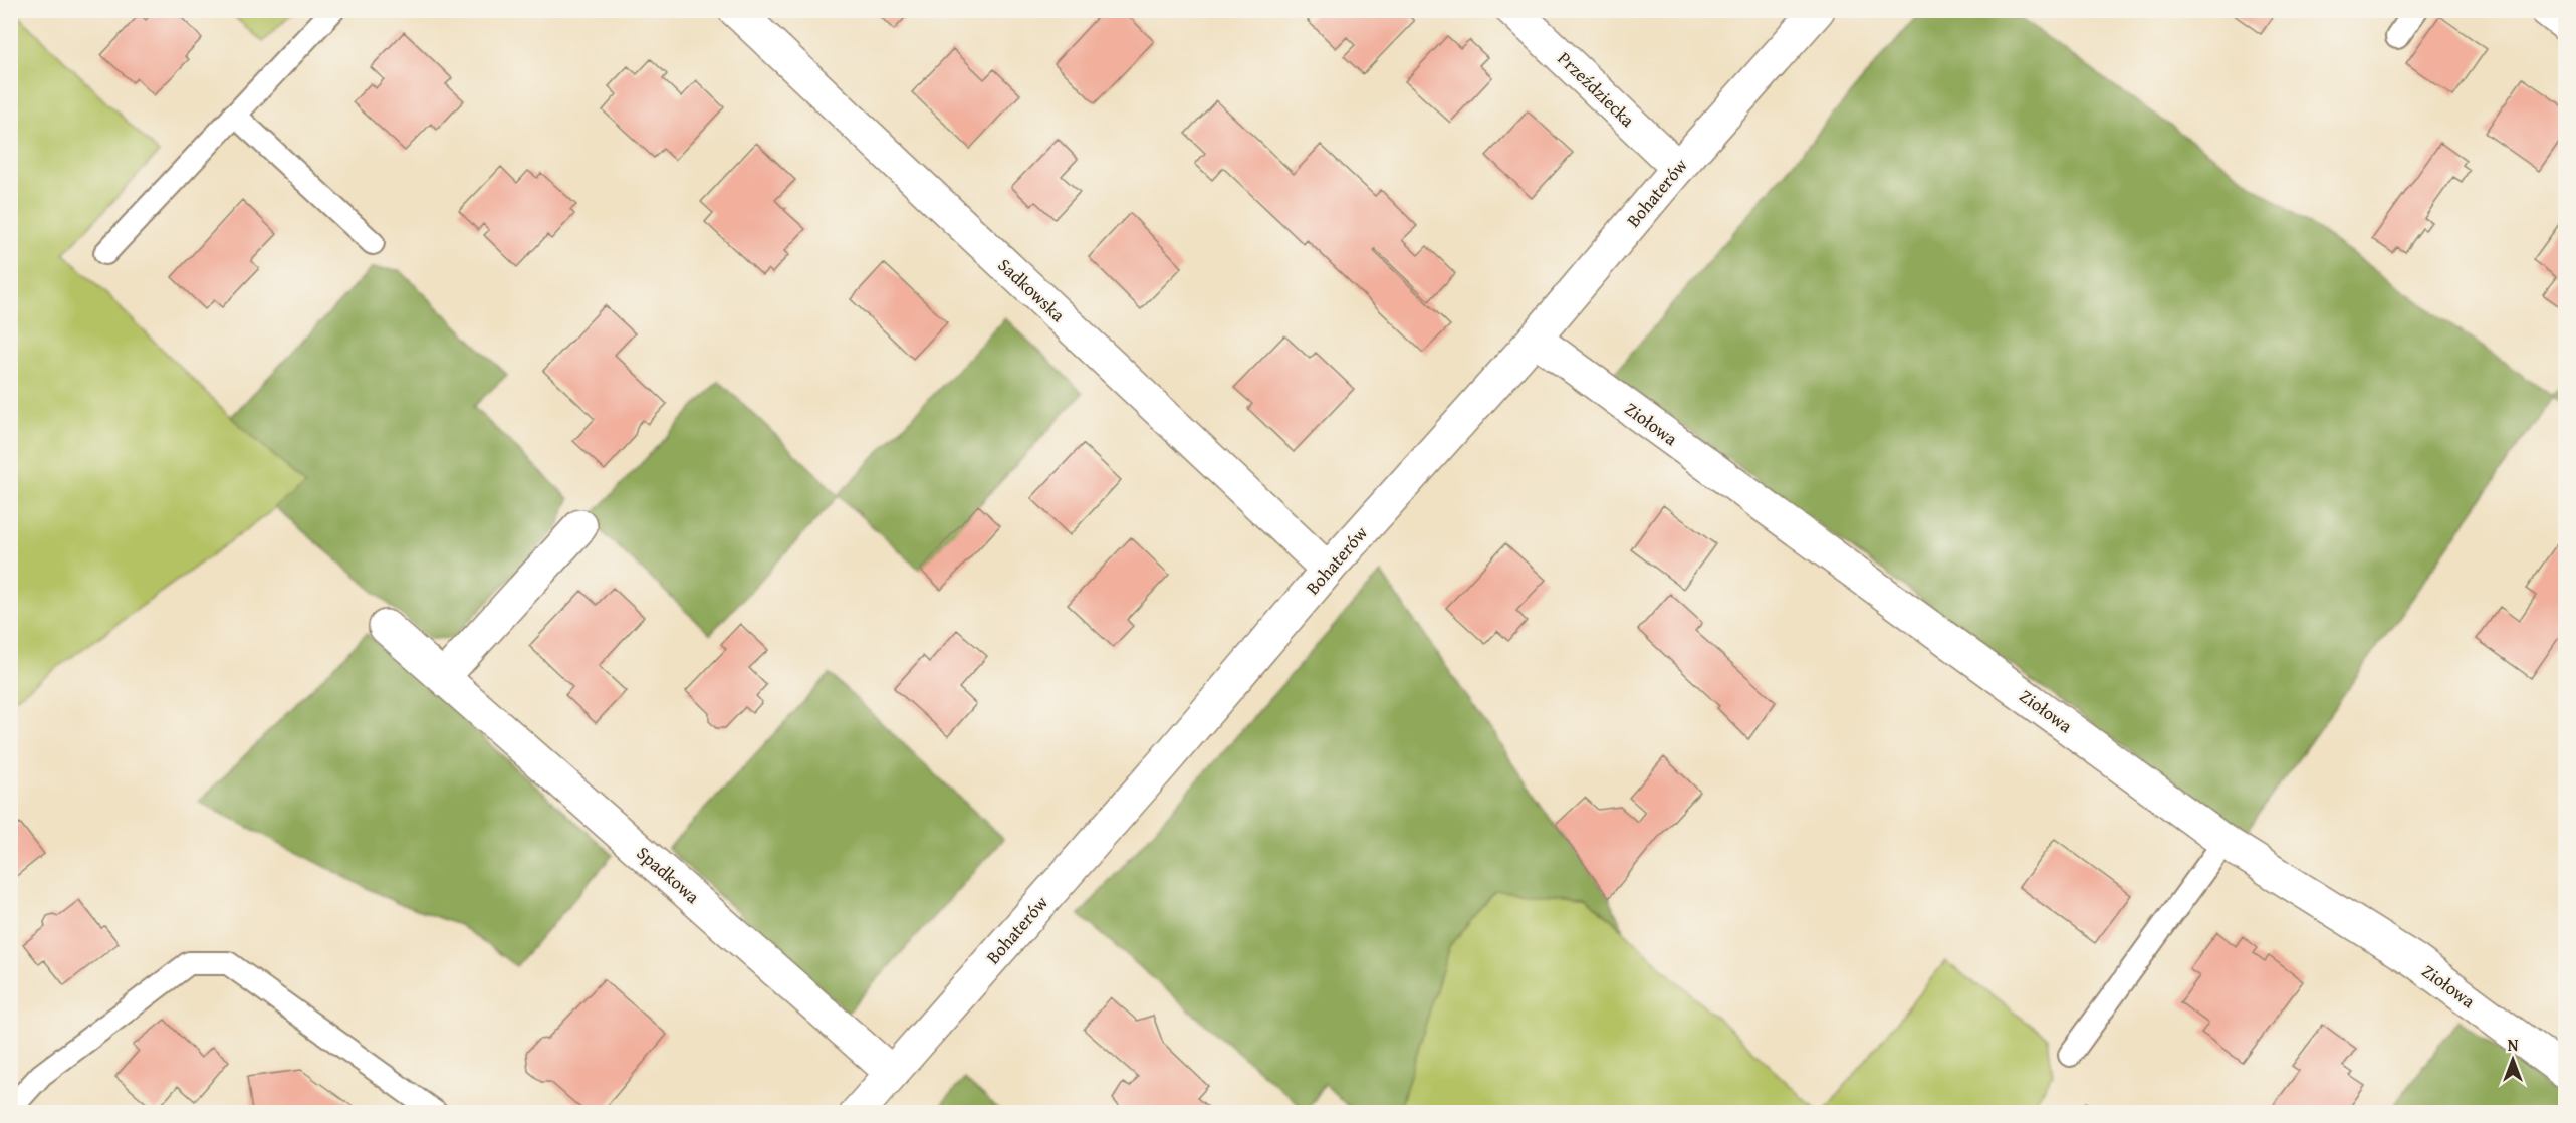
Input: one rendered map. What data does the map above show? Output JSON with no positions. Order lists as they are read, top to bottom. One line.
{"streets":{"street":["Przeździecka","Bohaterów","Sadkowska","Ziołowa","Spadkowa"]},"crossings":[["Przeździecka","Bohaterów"],["Bohaterów","Sadkowska"],["Bohaterów","Ziołowa"],["Bohaterów","Spadkowa"]],"north":"top"}
